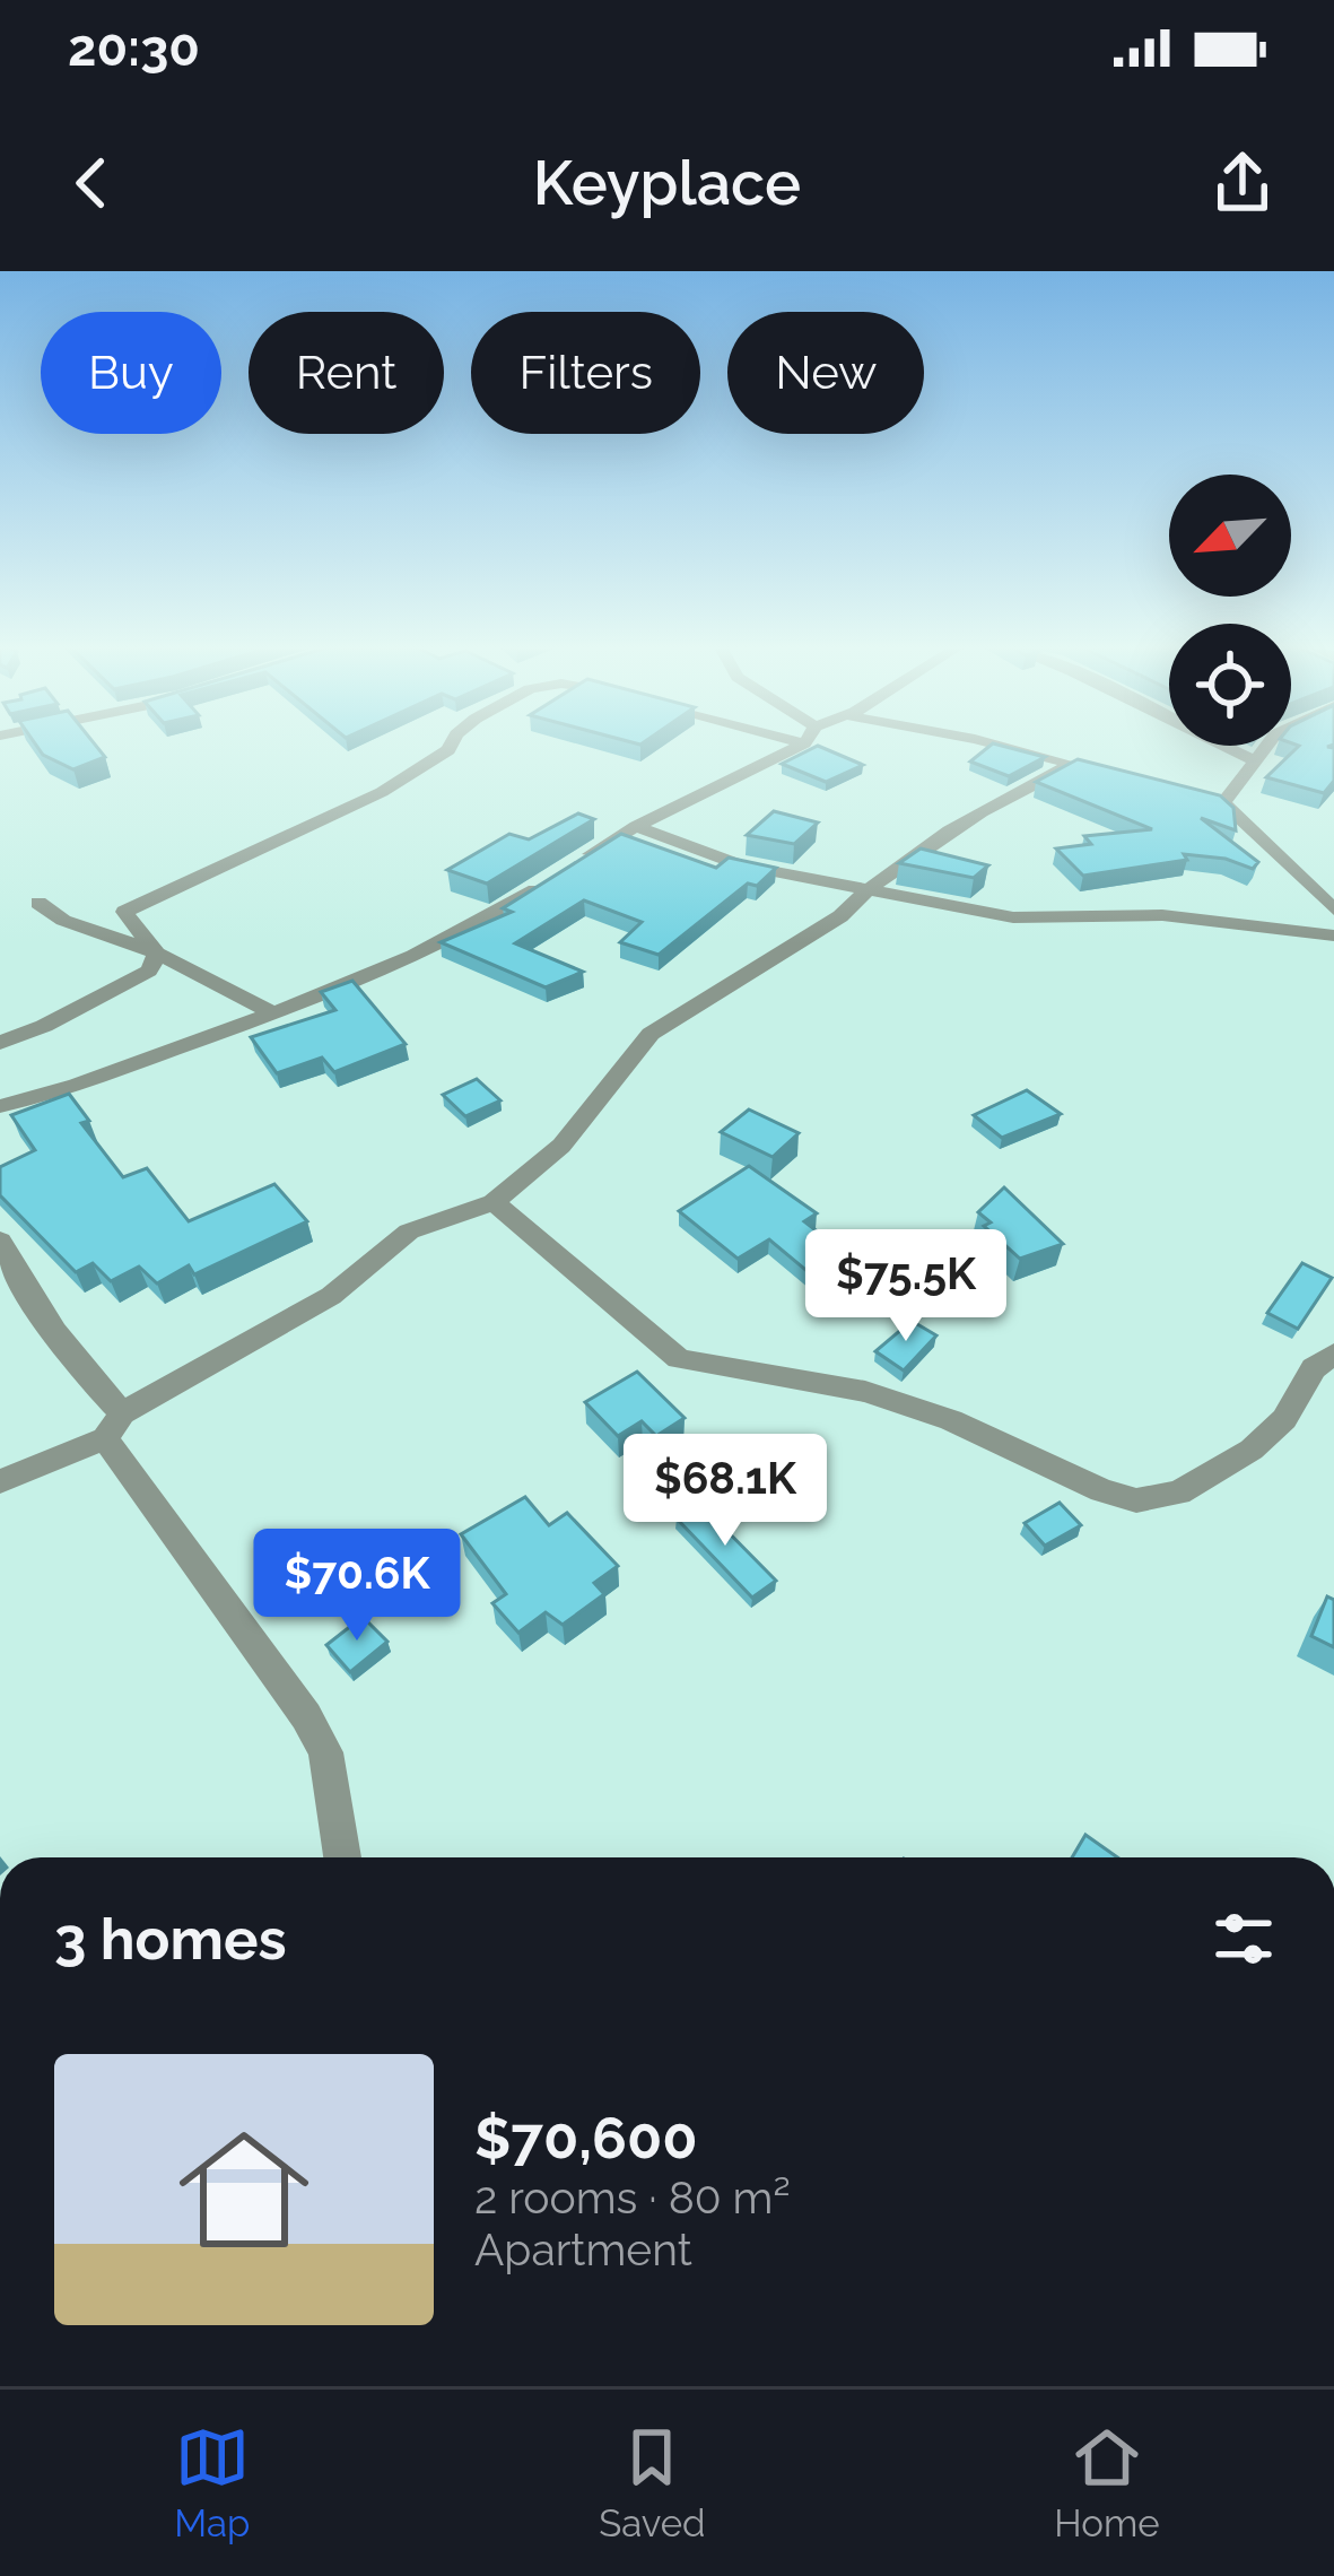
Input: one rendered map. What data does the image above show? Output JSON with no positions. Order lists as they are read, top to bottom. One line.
{"north":"bottom left","page":{"status":"20:30","header":"Keyplace","chip":["Buy","Rent","Filters","New"],"price":["$75.5K","$68.1K","$70.6K"],"heading":"3 homes","list":[{"name":"$70,600","note":"2 rooms · 80 m² · Apartment"}],"tabs":["Map","Saved","Home"]}}
